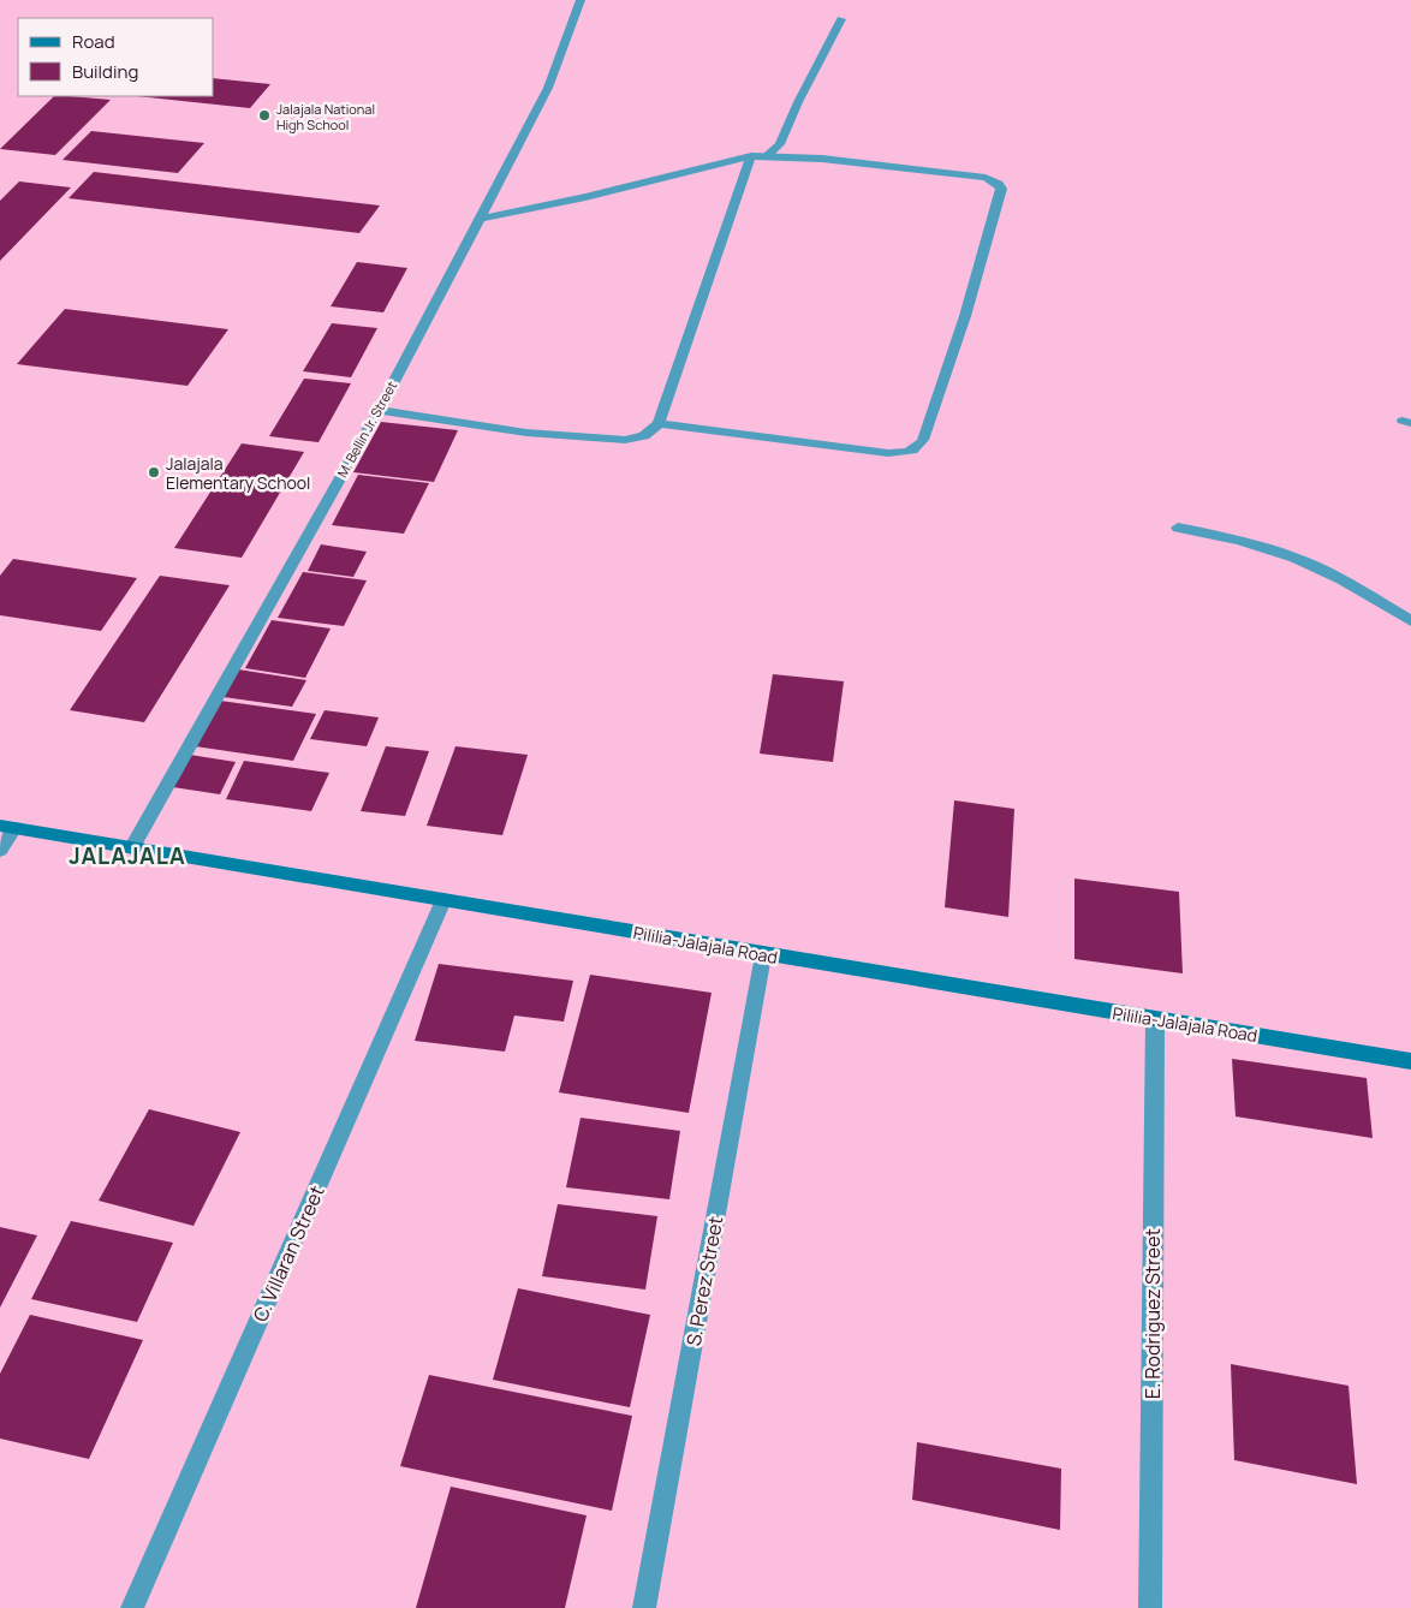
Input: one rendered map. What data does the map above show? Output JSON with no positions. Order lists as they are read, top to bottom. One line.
{"streets":{"main road":["Pililia-Jalajala Road"],"street":["M. Bellin Jr. Street","C. Villaran Street","S. Perez Street","E. Rodriguez Street"]},"crossings":[["M. Bellin Jr. Street","Pililia-Jalajala Road"],["Pililia-Jalajala Road","C. Villaran Street"],["Pililia-Jalajala Road","S. Perez Street"],["Pililia-Jalajala Road","E. Rodriguez Street"]],"districts":["JALAJALA"],"places":["Jalajala National High School","Jalajala Elementary School"],"legend":["Road","Building"]}
